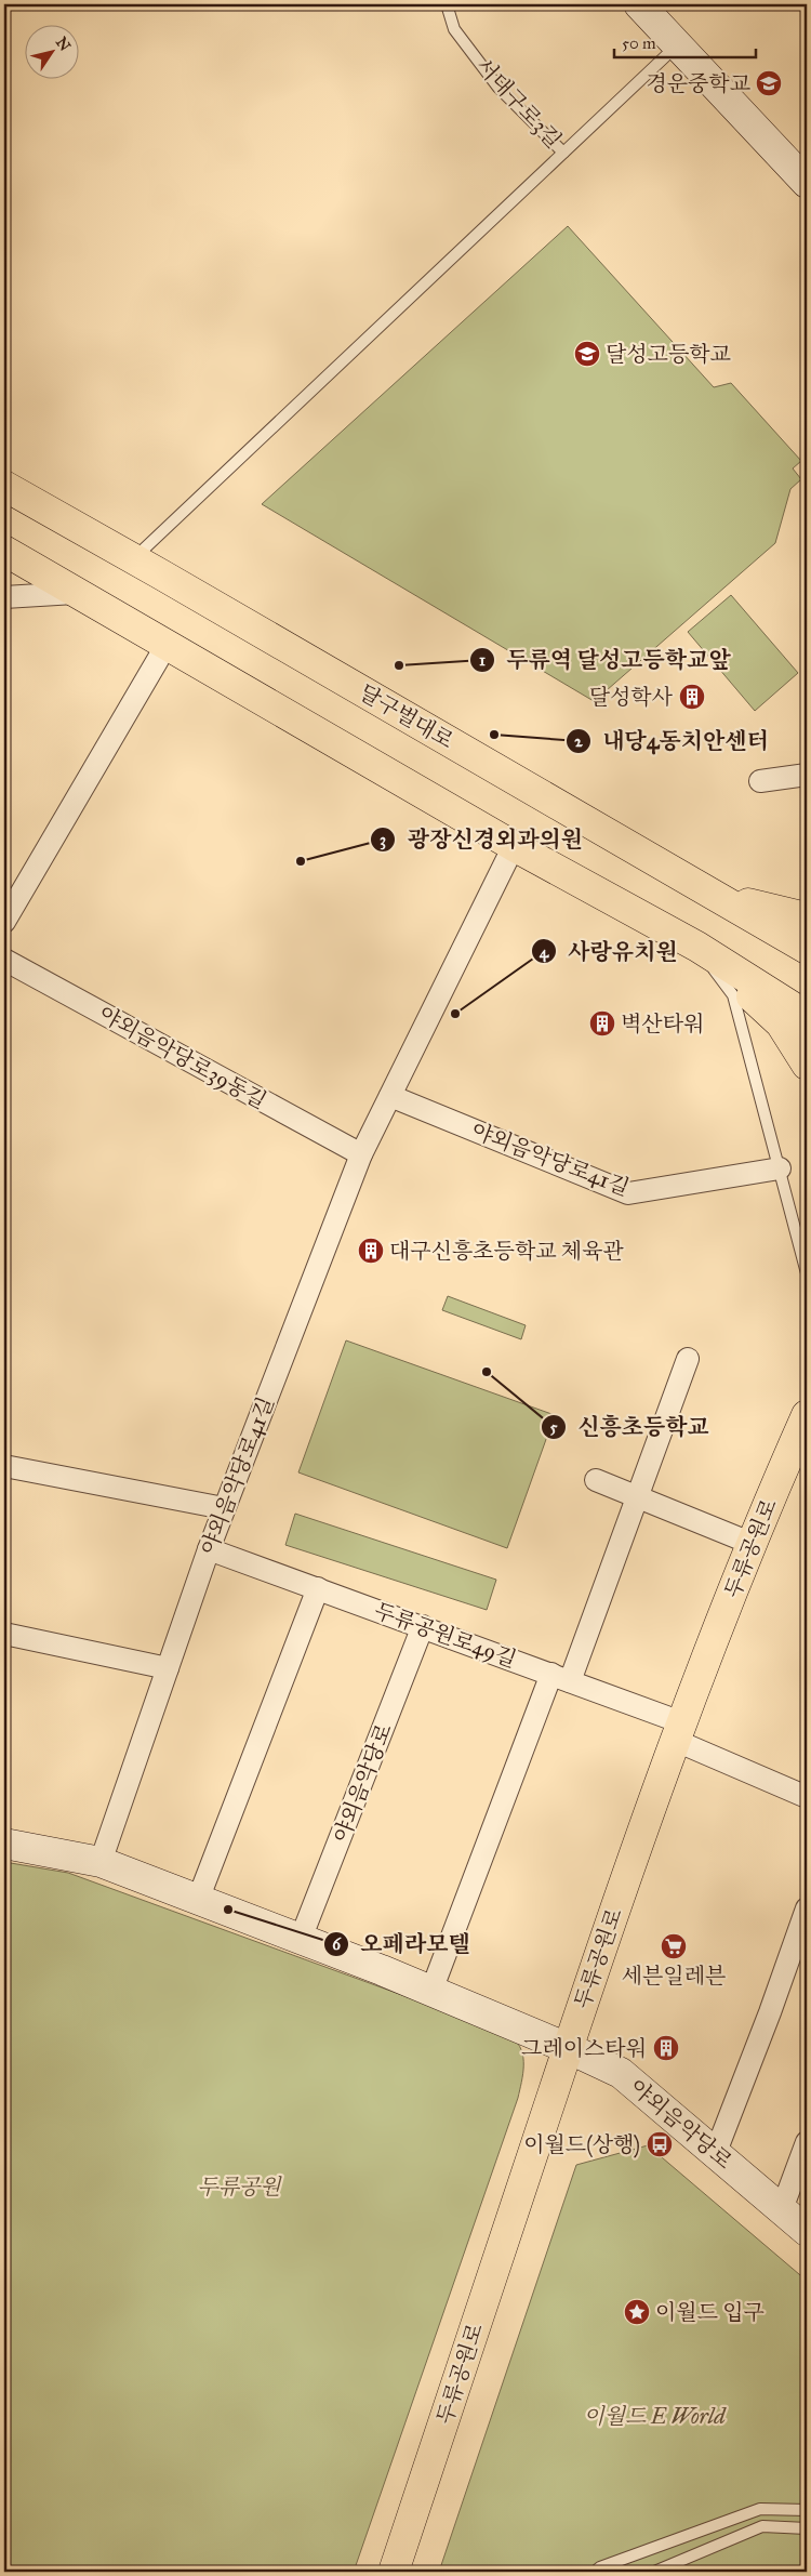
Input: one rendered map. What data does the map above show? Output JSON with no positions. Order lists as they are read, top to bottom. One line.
{"streets":{"main road":["달구벌대로","두류공원로","야외음악당로"],"street":["야외음악당로39동길","야외음악당로41길","두류공원로49길"],"lane":["서대구로3길"]},"crossings":[["야외음악당로39동길","야외음악당로41길"],["야외음악당로41길","두류공원로49길"],["야외음악당로41길","야외음악당로"],["두류공원로","두류공원로49길"],["두류공원로","야외음악당로"],["두류공원로49길","야외음악당로"]],"parks":["두류공원","이월드 E World"],"places":{"school or university":["경운중학교","달성고등학교"],"other":["두류역 달성고등학교앞","내당4동치안센터","광장신경외과의원","사랑유치원","신흥초등학교","오페라모텔"],"building":["달성학사","벽산타워","대구신흥초등학교 체육관","그레이스타워"],"supermarket":["세븐일레븐"],"bus stop":["이월드(상행)"],"place":["이월드 입구"]},"scale_bar":"50 m","north":"top right"}
